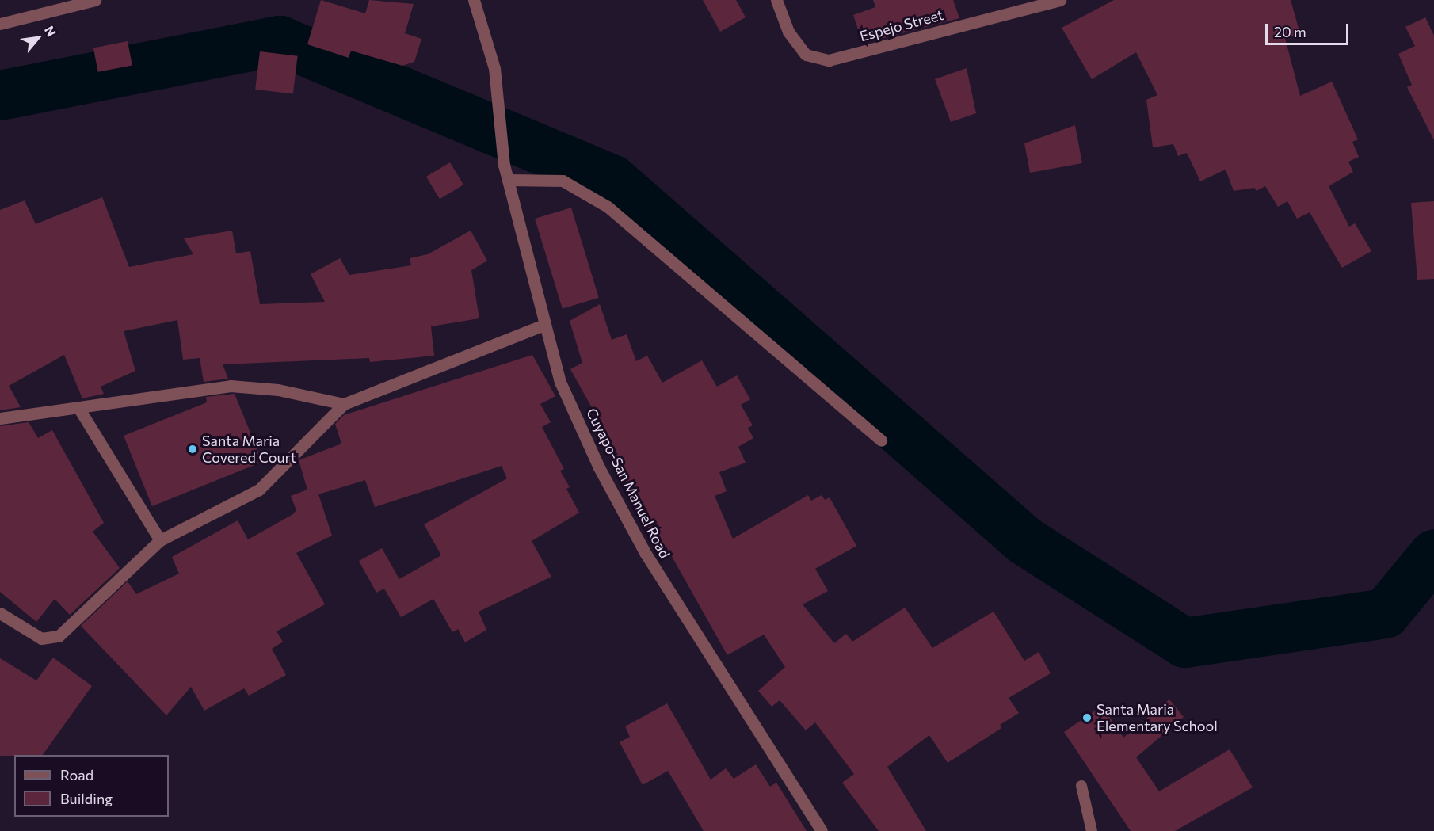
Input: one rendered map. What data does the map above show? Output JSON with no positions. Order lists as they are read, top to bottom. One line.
{"streets":{"street":["Espejo Street","Cuyapo-San Manuel Road"]},"places":["Santa Maria Covered Court","Santa Maria Elementary School"],"legend":["Road","Building"],"scale_bar":"20 m","north":"top right"}
